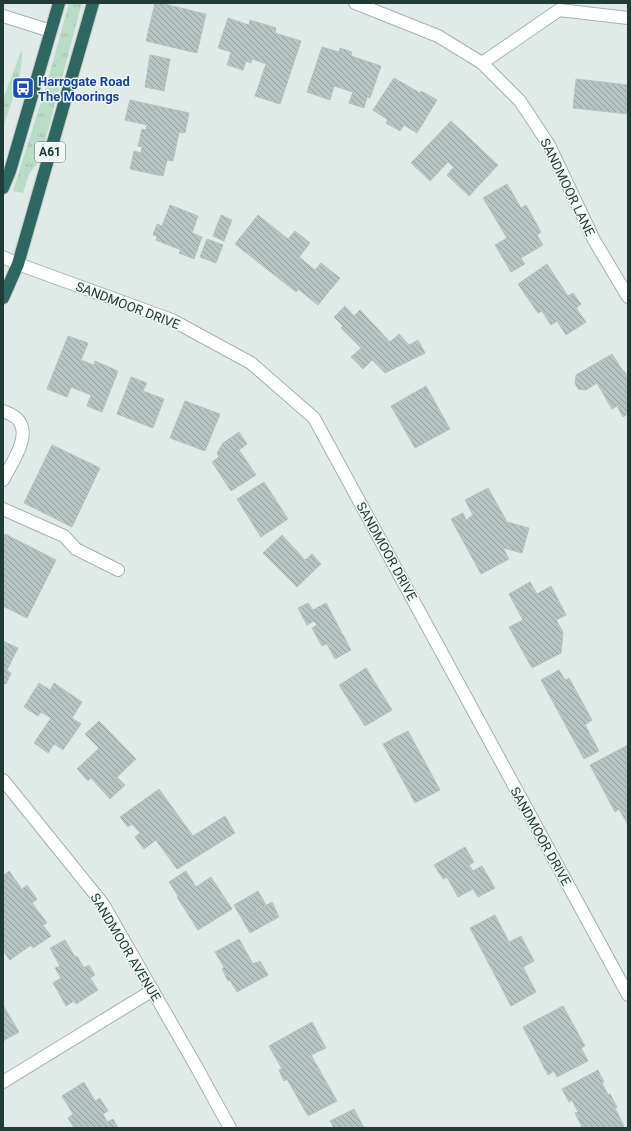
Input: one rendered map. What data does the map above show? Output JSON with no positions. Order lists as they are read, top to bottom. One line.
{"streets":{"highway":["A61"],"street":["SANDMOOR LANE","SANDMOOR DRIVE","SANDMOOR AVENUE"]},"crossings":[["A61","SANDMOOR DRIVE"]],"places":{"bus stop":["Harrogate Road The Moorings"]}}
